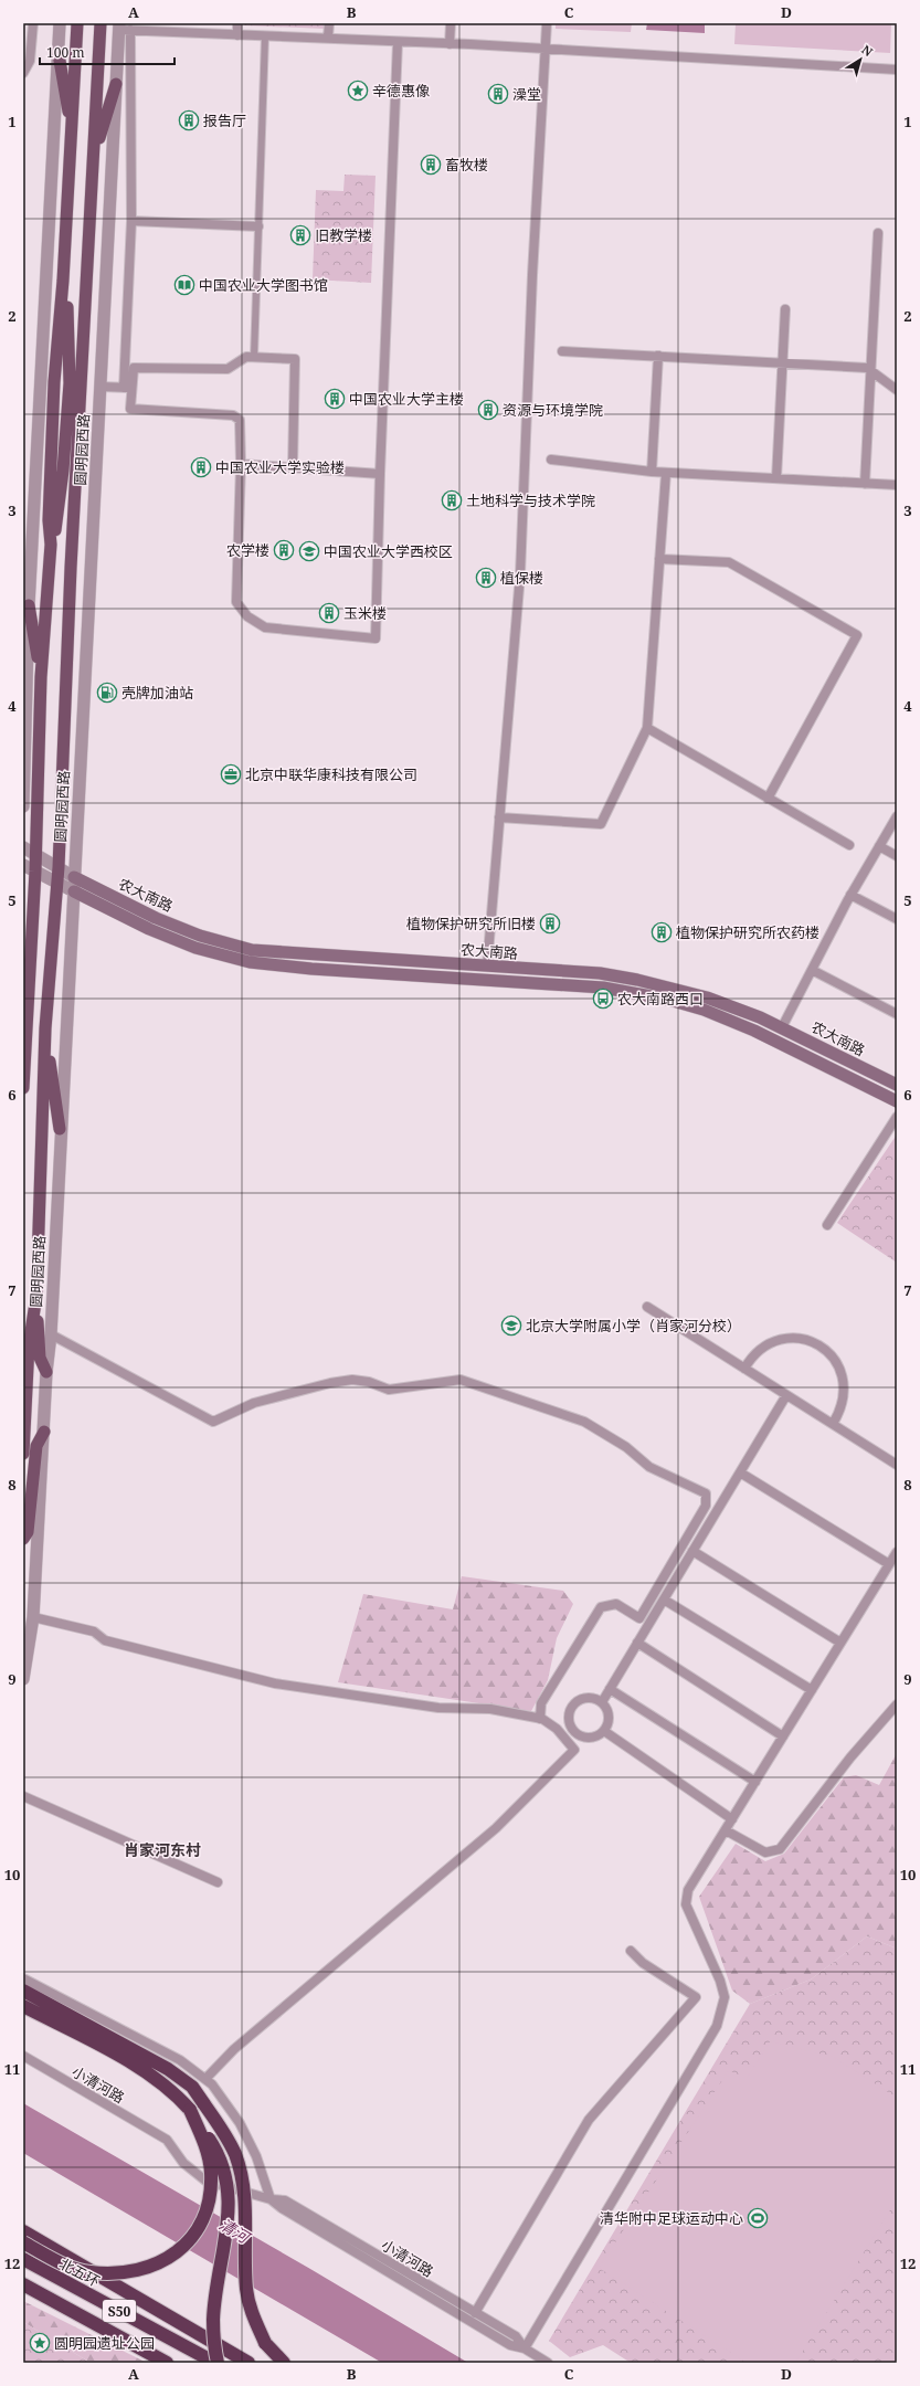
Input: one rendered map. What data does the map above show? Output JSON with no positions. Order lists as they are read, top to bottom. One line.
{"streets":{"highway":["北五环","S50"],"main road":["圆明园西路","农大南路"],"street":["小清河路"]},"crossings":[["圆明园西路","农大南路"]],"districts":["肖家河东村"],"water":["清河"],"places":{"place":["辛德惠像","圆明园遗址公园"],"building":["澡堂","报告厅","畜牧楼","旧教学楼","中国农业大学主楼","资源与环境学院","中国农业大学实验楼","土地科学与技术学院","农学楼","植保楼","玉米楼","植物保护研究所旧楼","植物保护研究所农药楼"],"library":["中国农业大学图书馆"],"school or university":["中国农业大学西校区","北京大学附属小学（肖家河分校）"],"fuel station":["壳牌加油站"],"office":["北京中联华康科技有限公司"],"bus stop":["农大南路西口"],"sports":["清华附中足球运动中心"]},"scale_bar":"100 m","north":"top right","grid":{"columns":["A","B","C","D"],"rows":["1","2","3","4","5","6","7","8","9","10","11","12"]}}
